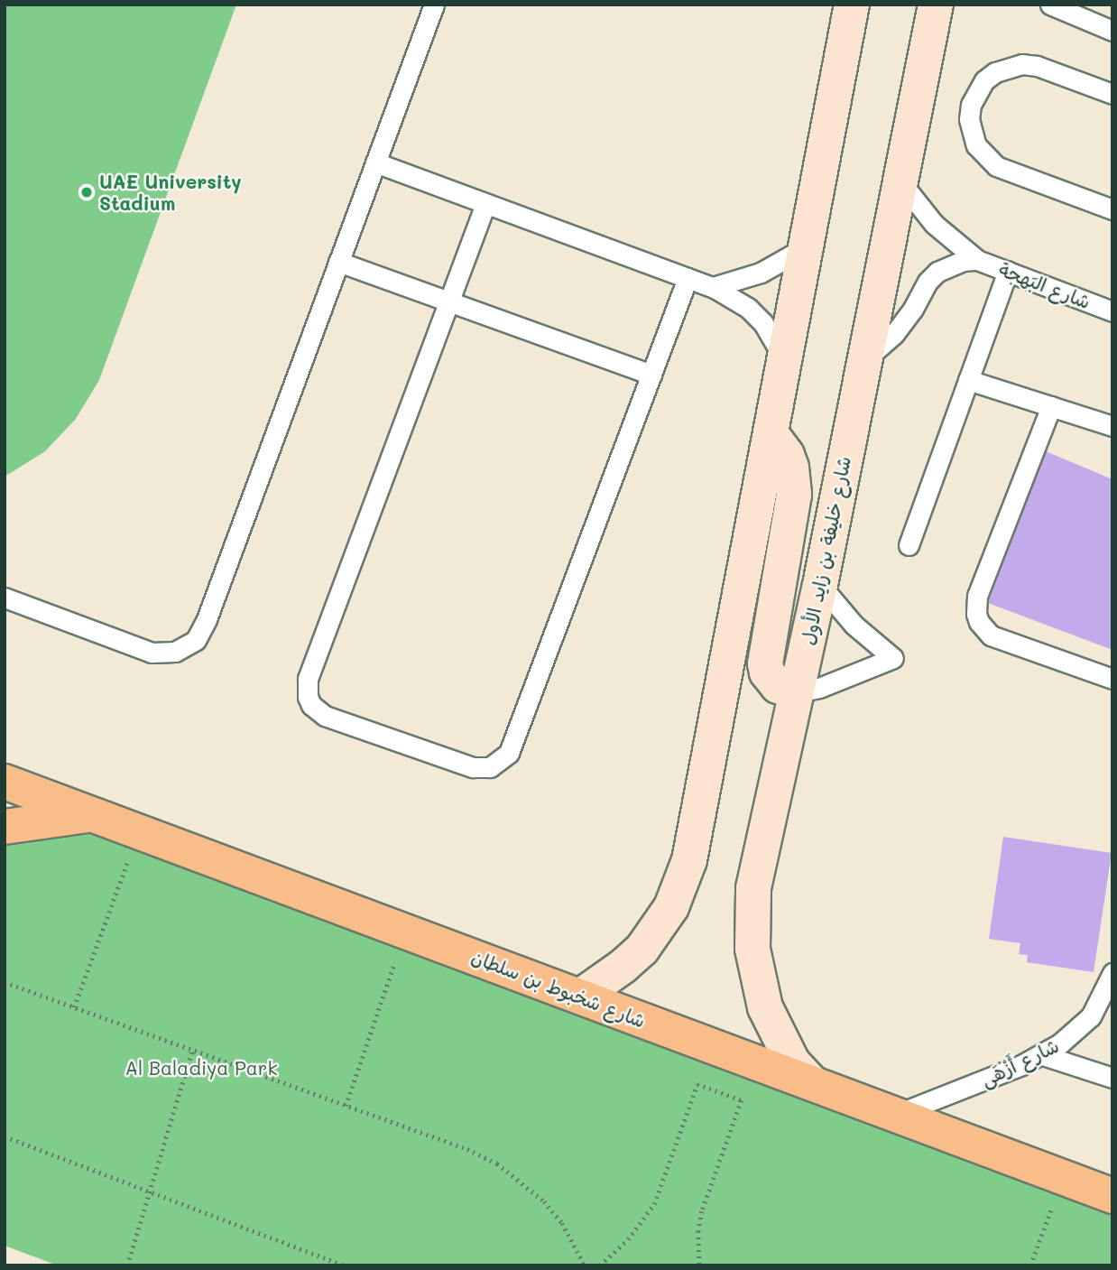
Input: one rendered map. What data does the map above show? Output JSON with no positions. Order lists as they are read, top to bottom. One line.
{"streets":{"main road":["شارع خليفة بن زايد الأول","شارع شخبوط بن سلطان"],"lane":["شارع البَهجة","شارع أَزْهَى"]},"crossings":[["شارع البَهجة","شارع خليفة بن زايد الأول"],["شارع خليفة بن زايد الأول","شارع شخبوط بن سلطان"],["شارع شخبوط بن سلطان","شارع أَزْهَى"]],"parks":["Al Baladiya Park"],"places":["UAE University Stadium"]}
